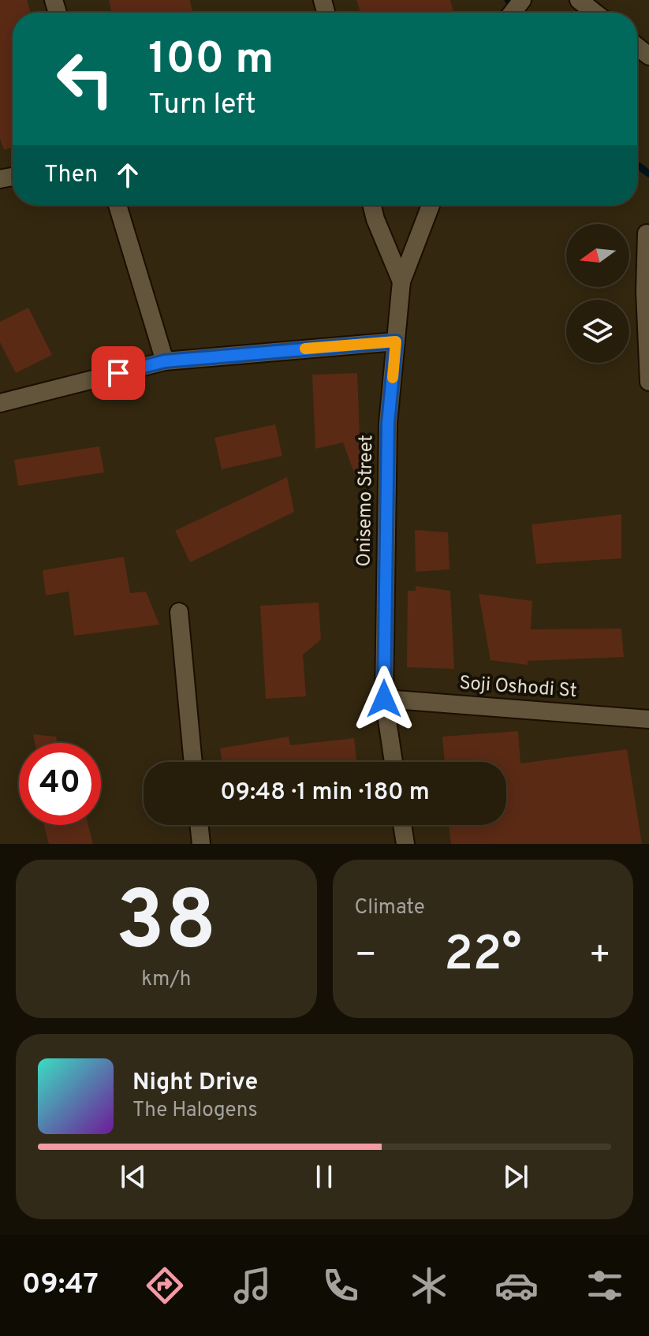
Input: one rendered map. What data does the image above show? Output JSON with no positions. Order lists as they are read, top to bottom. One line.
{"streets":{"street":["Onisemo Street","Soji Oshodi St"]},"crossings":[["Onisemo Street","Soji Oshodi St"]],"north":"left","page":{"turn":["100 m","Turn left"],"then":"Then","limit":"40","trip":"09:48 · 1 min · 180 m","tile":[["38","km/h"],"Climate"],"heat":["−","22°","+"],"song":["Night Drive","The Halogens"],"tabs":"09:47"}}
